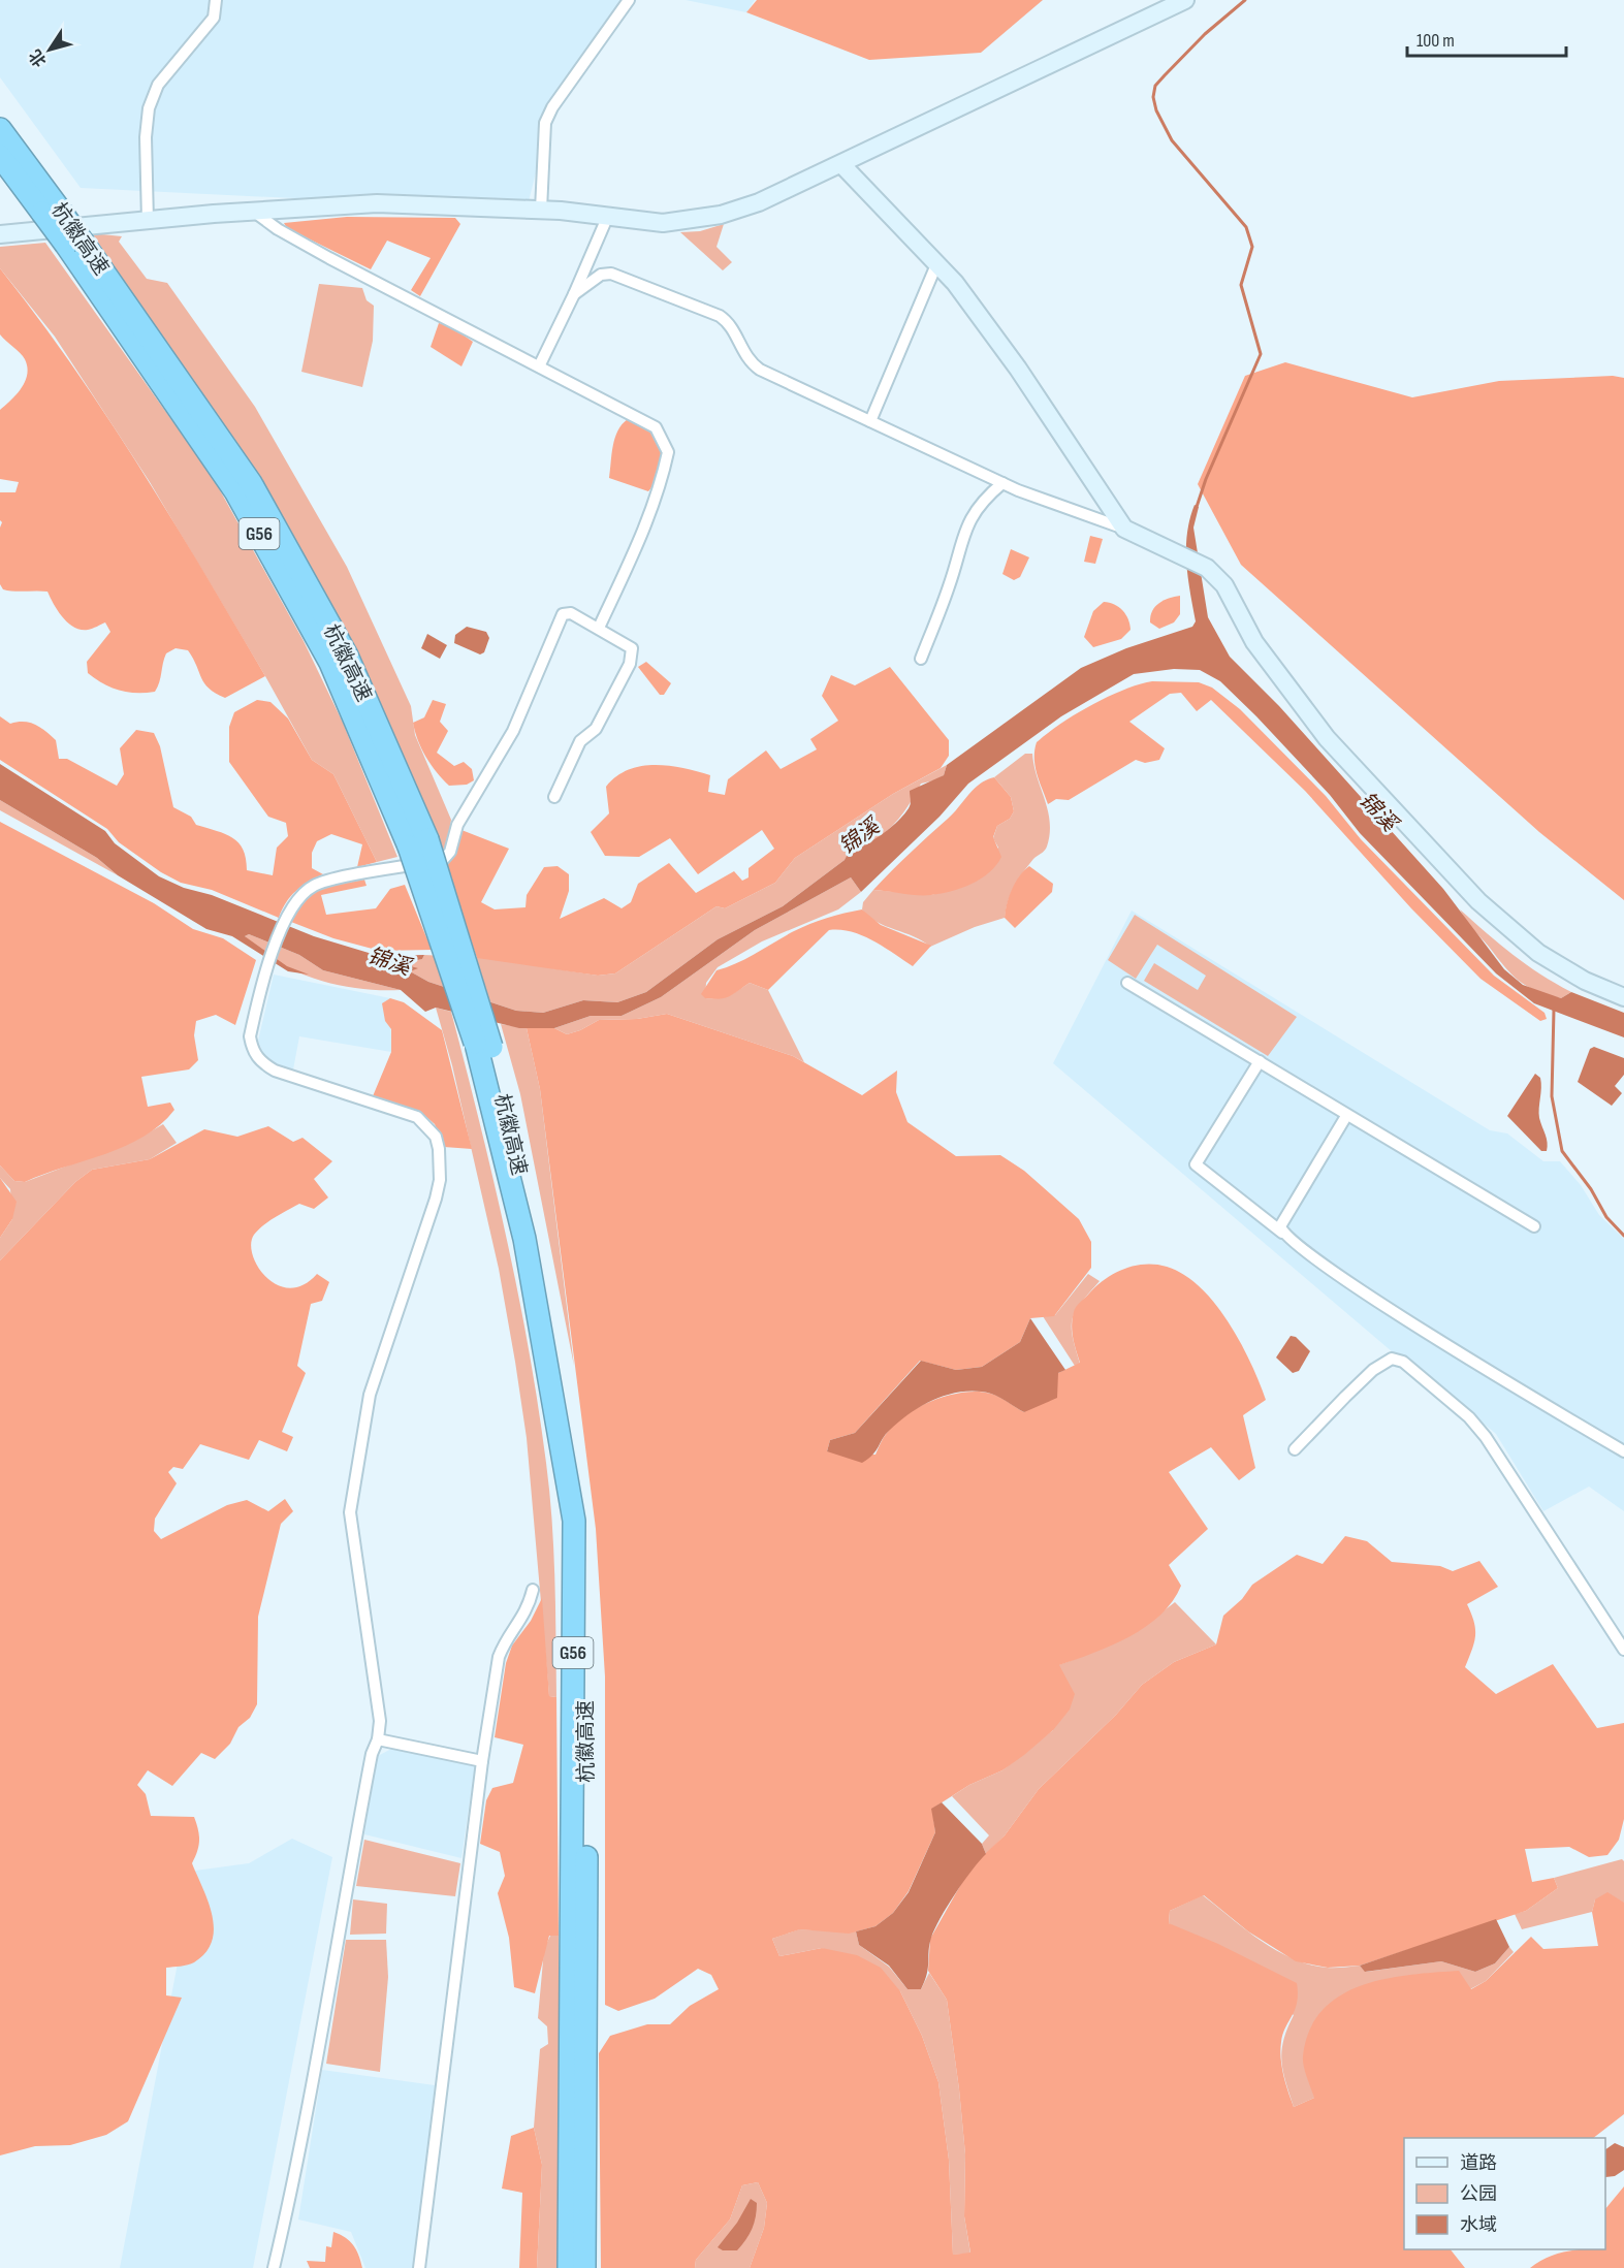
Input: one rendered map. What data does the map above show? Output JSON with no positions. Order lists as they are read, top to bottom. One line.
{"streets":{"highway":["杭徽高速","G56"]},"water":["锦溪"],"legend":["道路","公园","水域"],"scale_bar":"100 m","north":"bottom left"}
